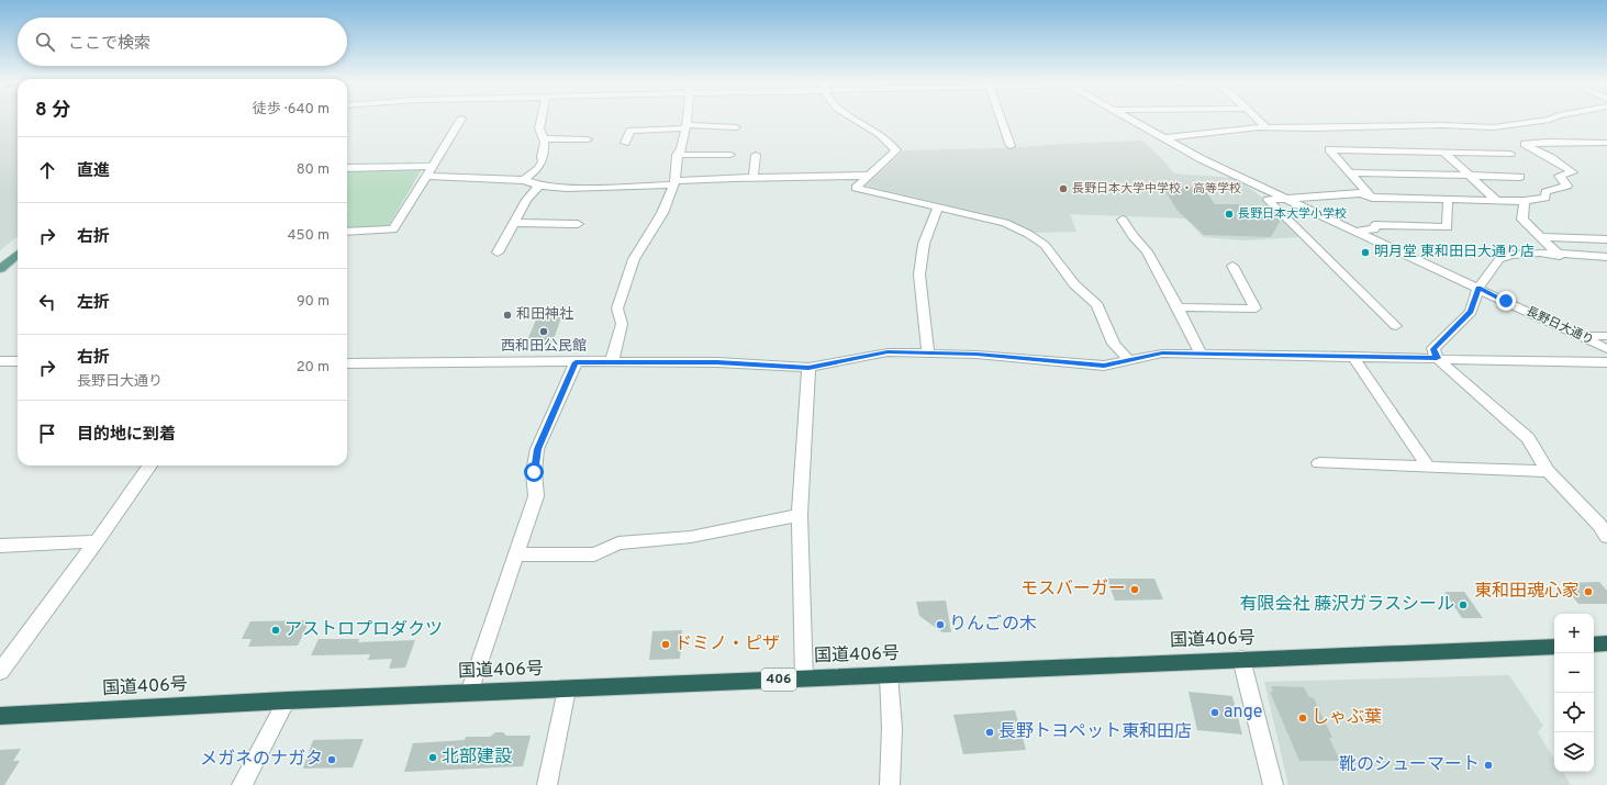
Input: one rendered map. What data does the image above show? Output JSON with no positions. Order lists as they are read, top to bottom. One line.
{"streets":{"highway":["国道406号","406"],"street":["長野日大通り"]},"places":["長野日本大学中学校・高等学校","長野日本大学小学校","明月堂 東和田日大通り店","和田神社","西和田公民館","モスバーガー","東和田魂心家","有限会社 藤沢ガラスシール","りんごの木","アストロプロダクツ","ドミノ・ピザ","ange","しゃぶ葉","長野トヨペット東和田店","北部建設","メガネのナガタ","靴のシューマート"],"page":{"search":"ここで検索","heading":["8 分","徒歩 · 640 m"],"list":[["直進","80 m"],["右折","450 m"],["左折","90 m"],["右折","長野日大通り","20 m"],"目的地に到着"],"map_buttons":["+","−"]}}
